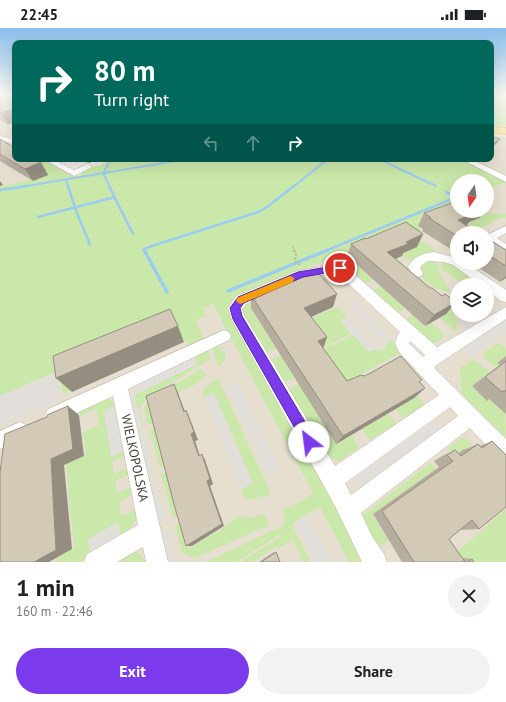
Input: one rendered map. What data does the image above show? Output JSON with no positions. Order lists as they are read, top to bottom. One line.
{"streets":{"street":["WIELKOPOLSKA"]},"north":"bottom","page":{"status":"22:45","turn":["80 m","Turn right"],"heading":["1 min","160 m · 22:46"],"buttons":["Exit","Share"]}}
